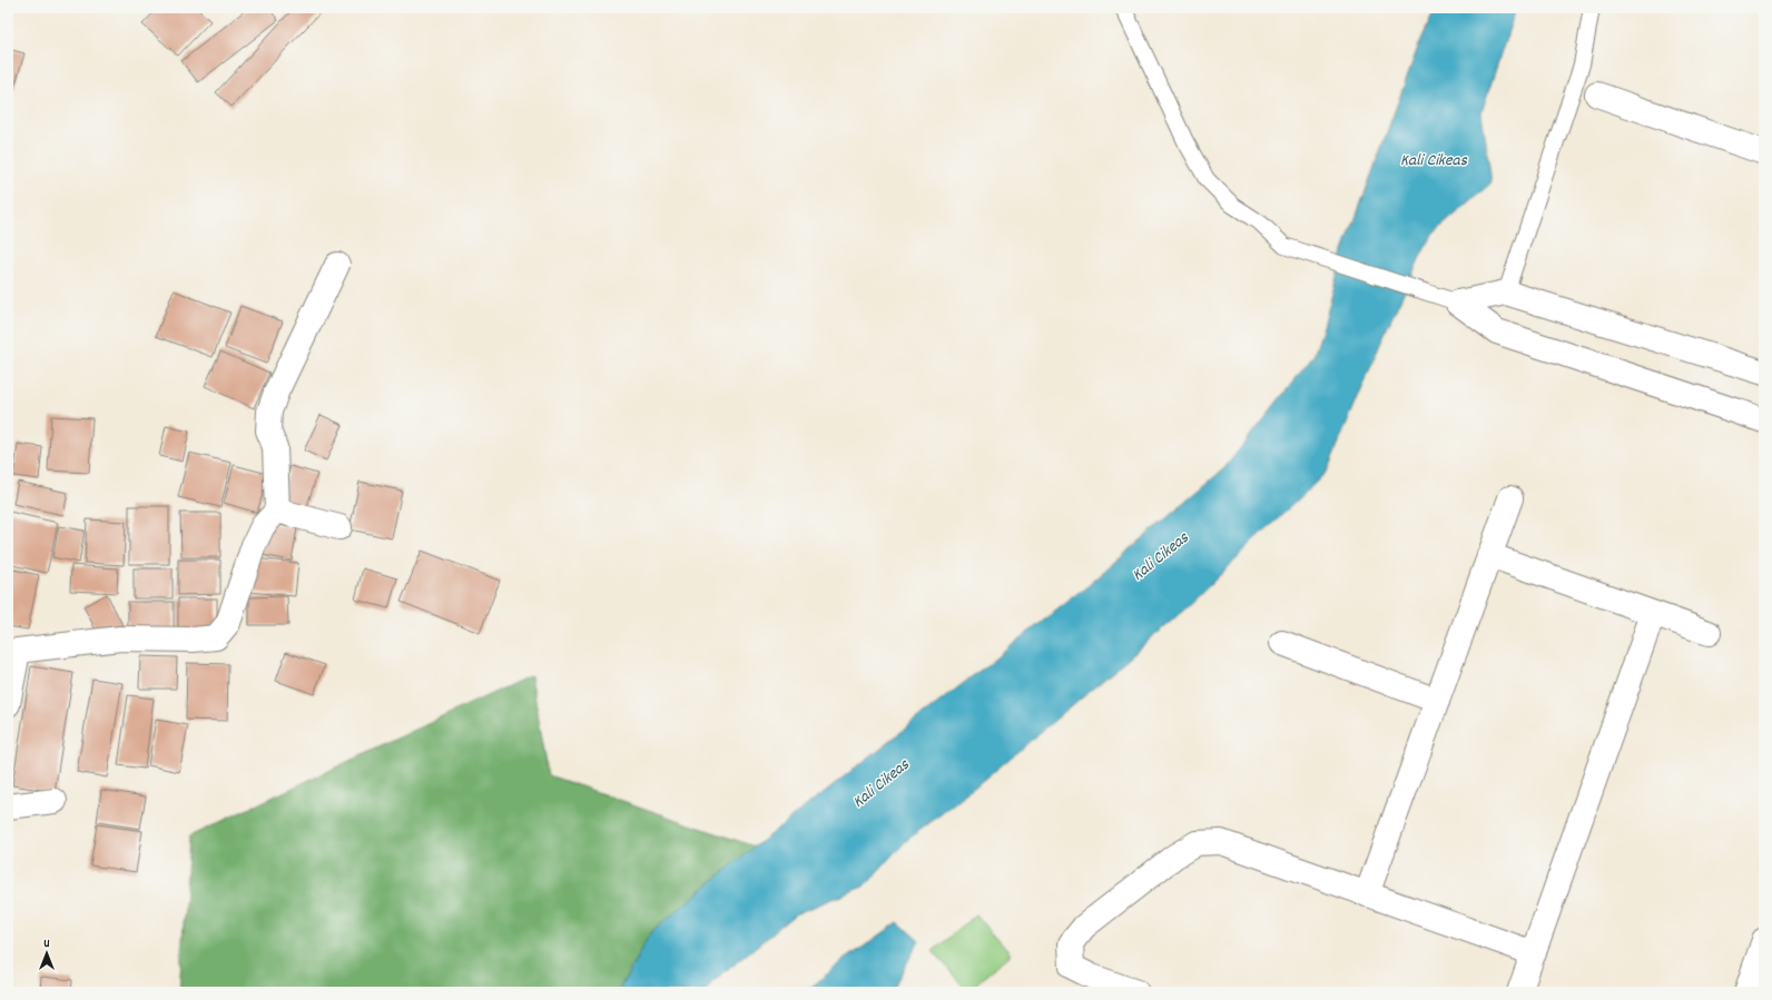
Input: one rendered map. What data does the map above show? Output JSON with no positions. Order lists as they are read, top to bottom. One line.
{"water":["Kali Cikeas"],"north":"top"}
